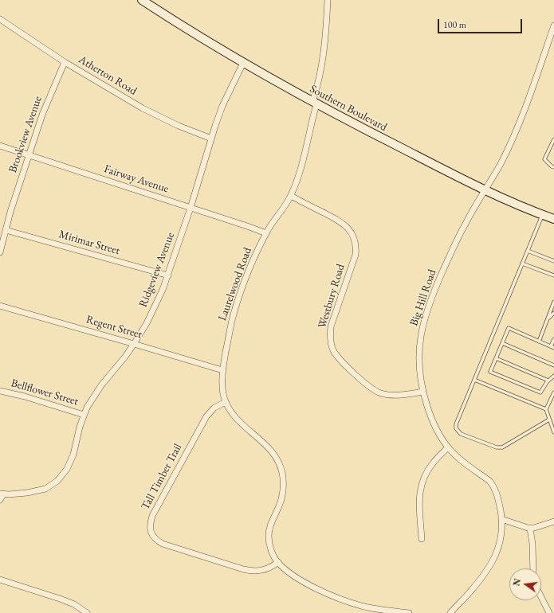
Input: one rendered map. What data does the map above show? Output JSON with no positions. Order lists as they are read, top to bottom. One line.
{"streets":{"street":["Atherton Road","Southern Boulevard","Brookview Avenue","Fairway Avenue","Mirimar Street","Ridgeview Avenue","Laurelwood Road","Westbury Road","Big Hill Road","Regent Street","Bellflower Street","Tall Timber Trail"]},"crossings":[["Atherton Road","Brookview Avenue"],["Atherton Road","Ridgeview Avenue"],["Southern Boulevard","Ridgeview Avenue"],["Southern Boulevard","Laurelwood Road"],["Southern Boulevard","Big Hill Road"],["Brookview Avenue","Fairway Avenue"],["Brookview Avenue","Mirimar Street"],["Fairway Avenue","Ridgeview Avenue"],["Fairway Avenue","Laurelwood Road"],["Mirimar Street","Ridgeview Avenue"],["Ridgeview Avenue","Regent Street"],["Ridgeview Avenue","Bellflower Street"],["Laurelwood Road","Westbury Road"],["Laurelwood Road","Regent Street"],["Laurelwood Road","Tall Timber Trail"],["Westbury Road","Big Hill Road"]],"scale_bar":"100 m","north":"left"}
